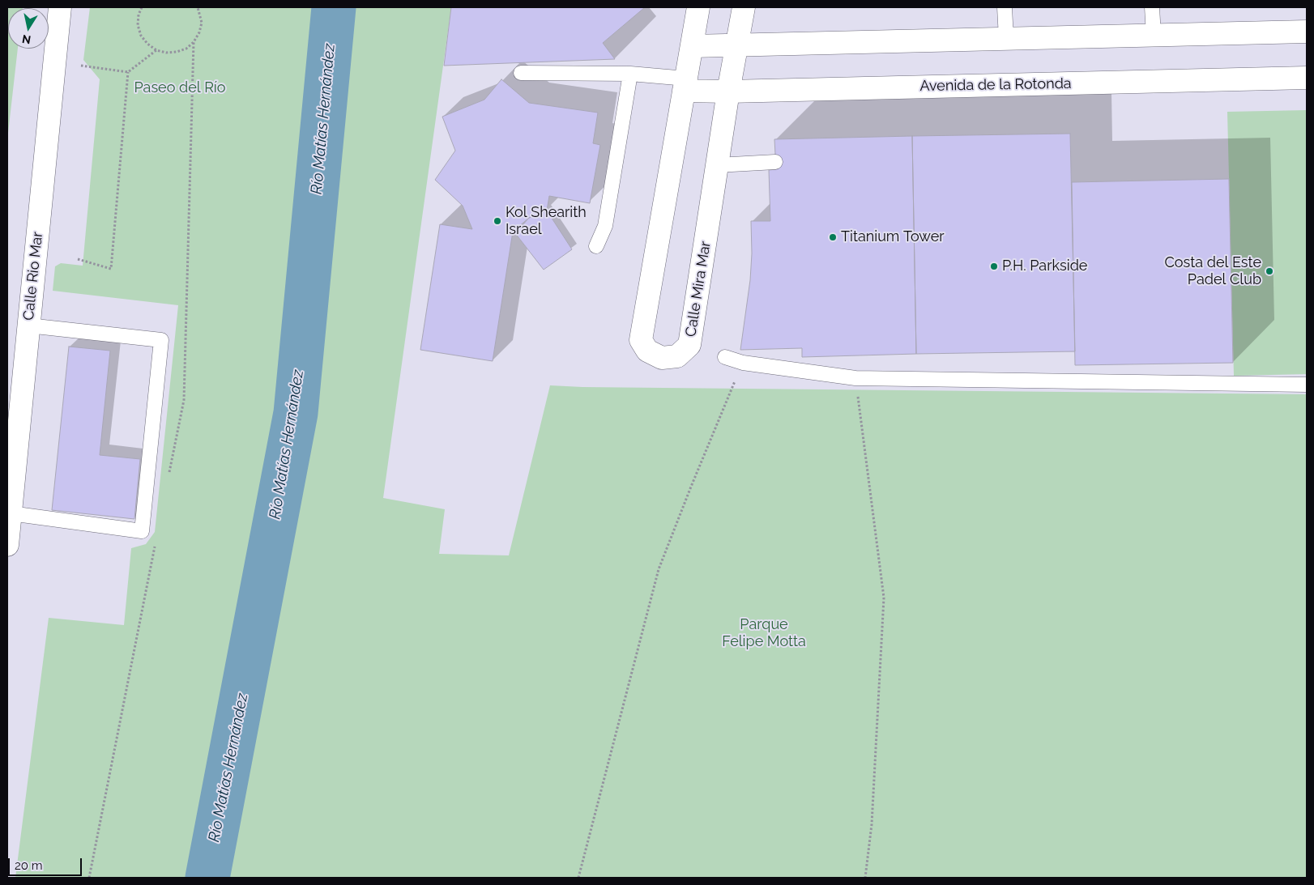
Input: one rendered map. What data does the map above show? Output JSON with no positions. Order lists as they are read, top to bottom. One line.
{"streets":{"street":["Avenida de la Rotonda","Calle Rio Mar","Calle Mira Mar"]},"crossings":[["Avenida de la Rotonda","Calle Mira Mar"]],"water":["Río Matías Hernández"],"parks":["Paseo del Río","Parque Felipe Motta"],"places":["Kol Shearith Israel","Titanium Tower","P.H. Parkside","Costa del Este Padel Club"],"scale_bar":"20 m","north":"bottom"}
